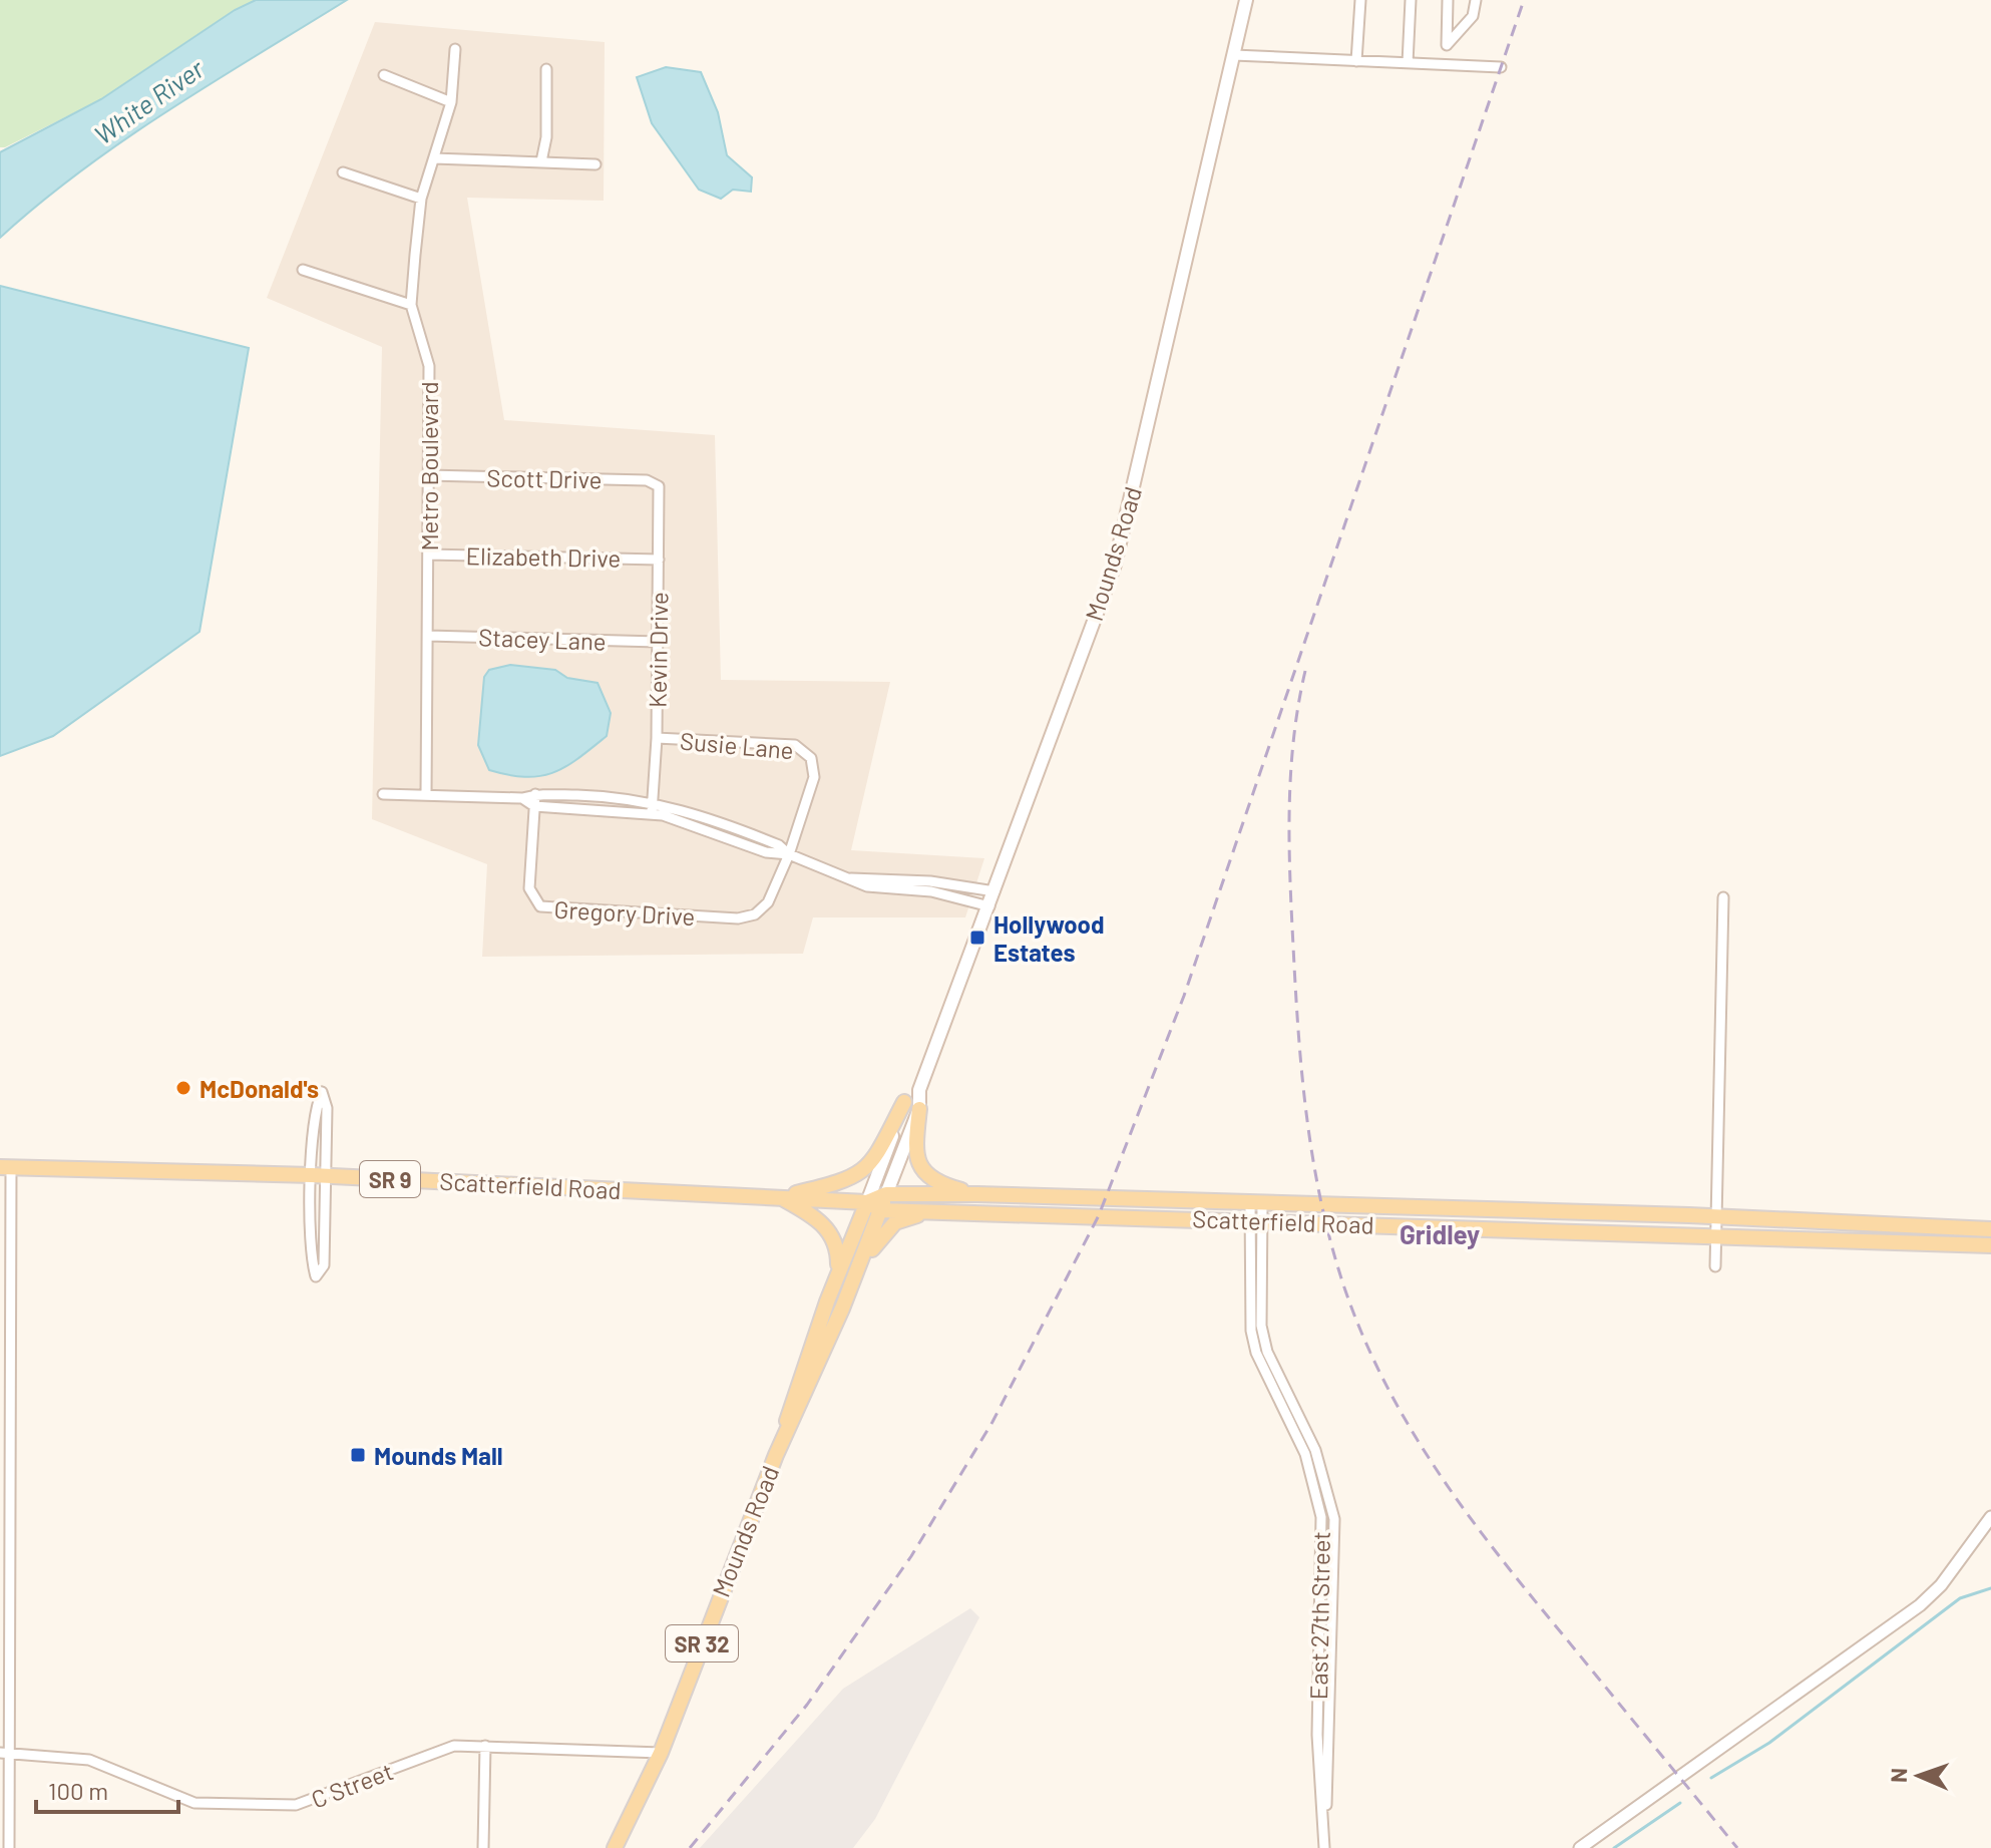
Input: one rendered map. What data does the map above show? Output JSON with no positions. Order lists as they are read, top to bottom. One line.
{"streets":{"main road":["Mounds Road","SR 9","Scatterfield Road","SR 32"],"street":["Metro Boulevard","Scott Drive","Elizabeth Drive","Stacey Lane","Kevin Drive","Susie Lane","Gregory Drive","East 27th Street","C Street"]},"crossings":[["Metro Boulevard","Scott Drive"],["Metro Boulevard","Elizabeth Drive"],["Metro Boulevard","Stacey Lane"],["Scott Drive","Kevin Drive"],["Mounds Road","Scatterfield Road"],["Mounds Road","C Street"],["Elizabeth Drive","Kevin Drive"],["Stacey Lane","Kevin Drive"],["Kevin Drive","Susie Lane"],["Susie Lane","Gregory Drive"],["Scatterfield Road","East 27th Street"]],"districts":["Gridley"],"water":["White River"],"places":{"transit":["Hollywood Estates","Mounds Mall"],"other":["McDonald's"]},"scale_bar":"100 m","north":"left"}
